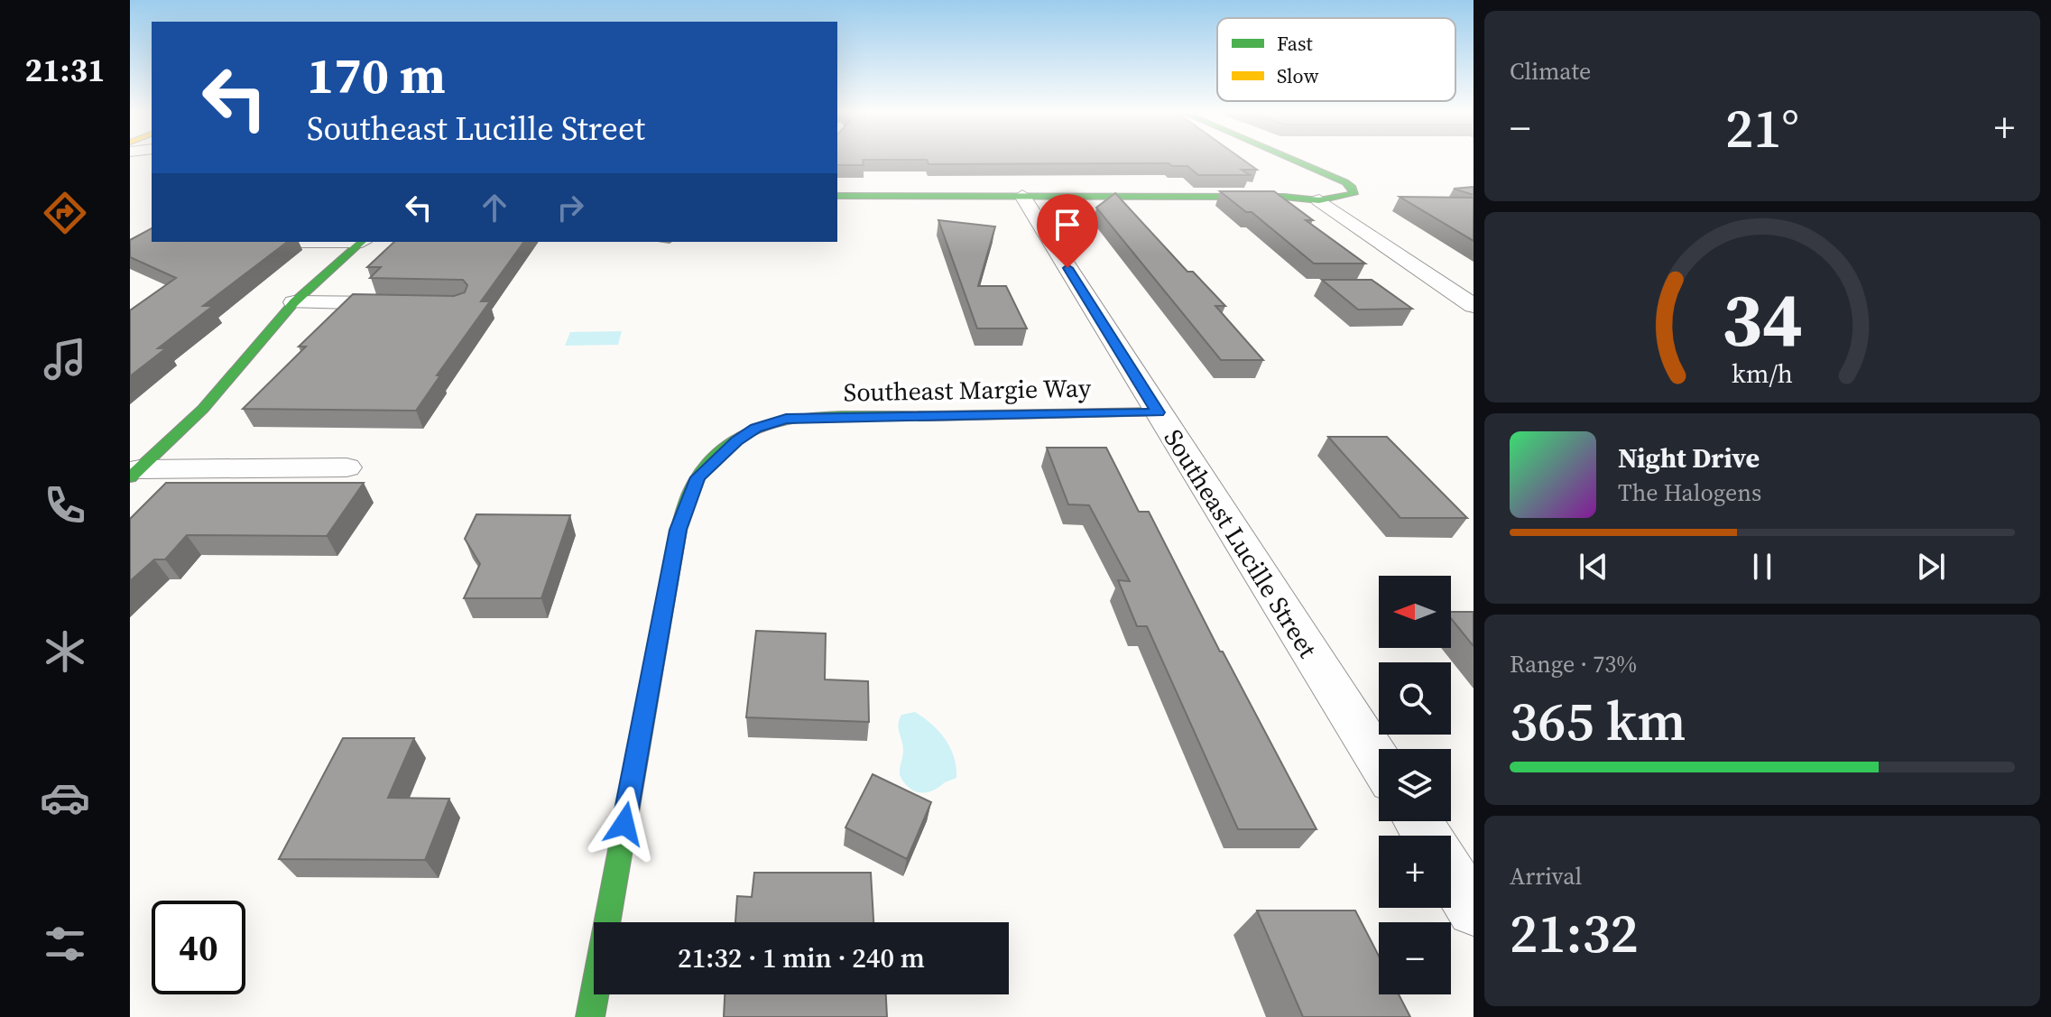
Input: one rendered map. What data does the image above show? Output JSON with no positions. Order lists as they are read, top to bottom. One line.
{"streets":{"street":["Southeast Margie Way","Southeast Lucille Street"]},"crossings":[["Southeast Margie Way","Southeast Lucille Street"]],"legend":["Fast","Slow"],"north":"left","page":{"tabs":"21:31","tile":["Climate",["Range · 73%","365 km"],["Arrival","21:32"]],"turn":["170 m","Southeast Lucille Street"],"heat":["−","21°","+"],"song":["Night Drive","The Halogens"],"map_buttons":["+","−"],"limit":"40","trip":"21:32 · 1 min · 240 m","gauge":["34","km/h"]}}
